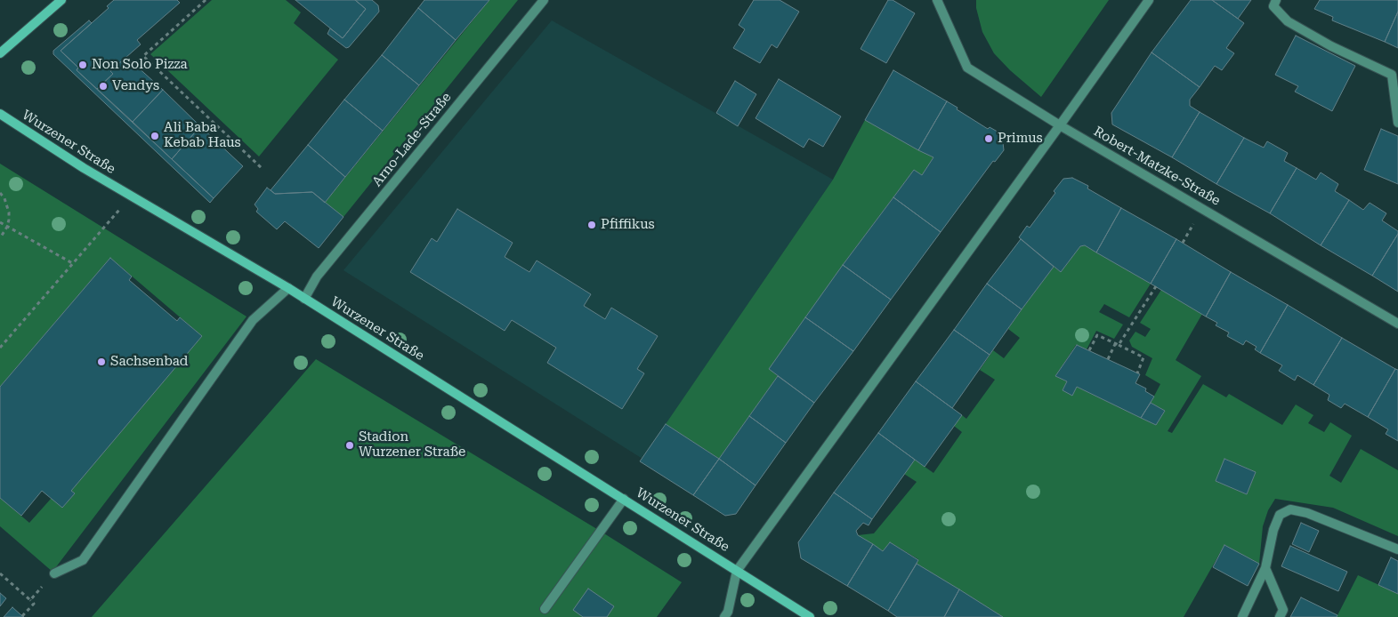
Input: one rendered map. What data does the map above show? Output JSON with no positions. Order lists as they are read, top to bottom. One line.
{"streets":{"street":["Arno-Lade-Straße","Wurzener Straße","Robert-Matzke-Straße"]},"crossings":[["Arno-Lade-Straße","Wurzener Straße"]],"places":["Non Solo Pizza","Vendys","Ali Baba Kebab Haus","Primus","Pfiffikus","Sachsenbad","Stadion Wurzener Straße"]}
